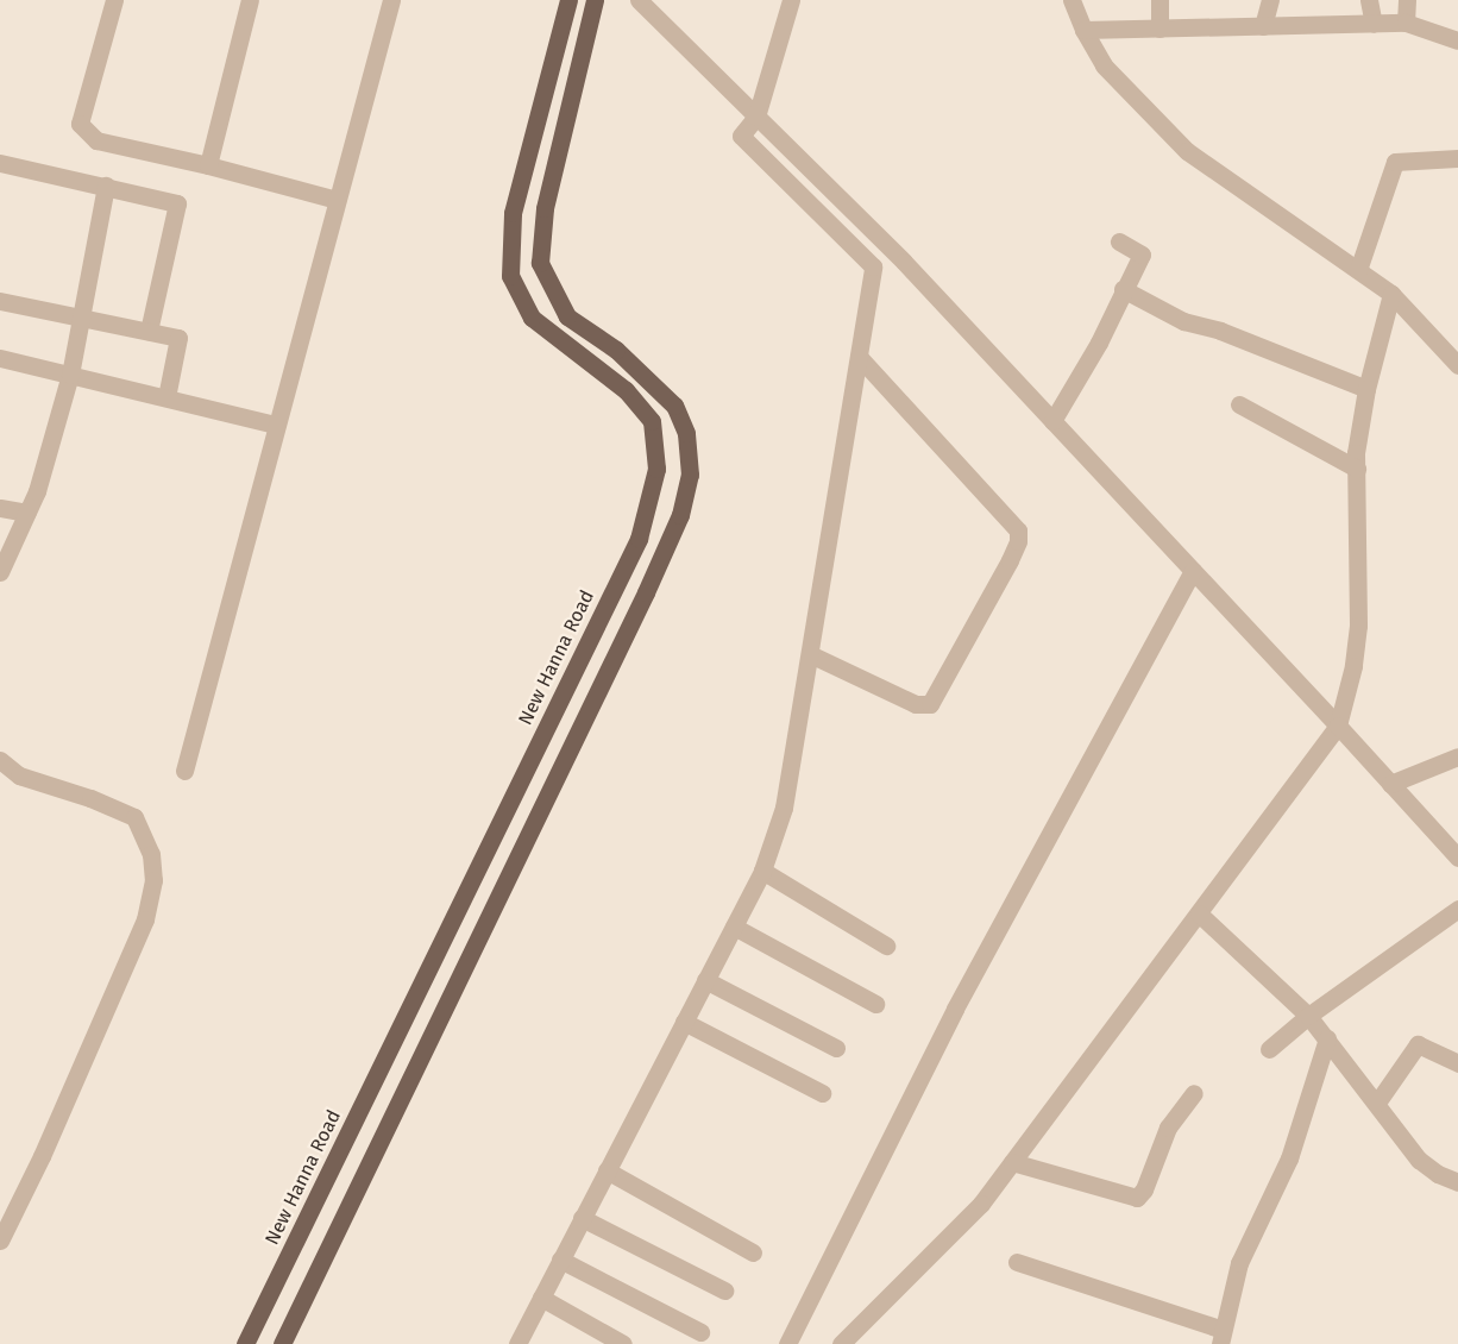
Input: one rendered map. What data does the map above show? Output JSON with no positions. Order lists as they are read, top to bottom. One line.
{"streets":{"main road":["New Hanna Road"]}}
